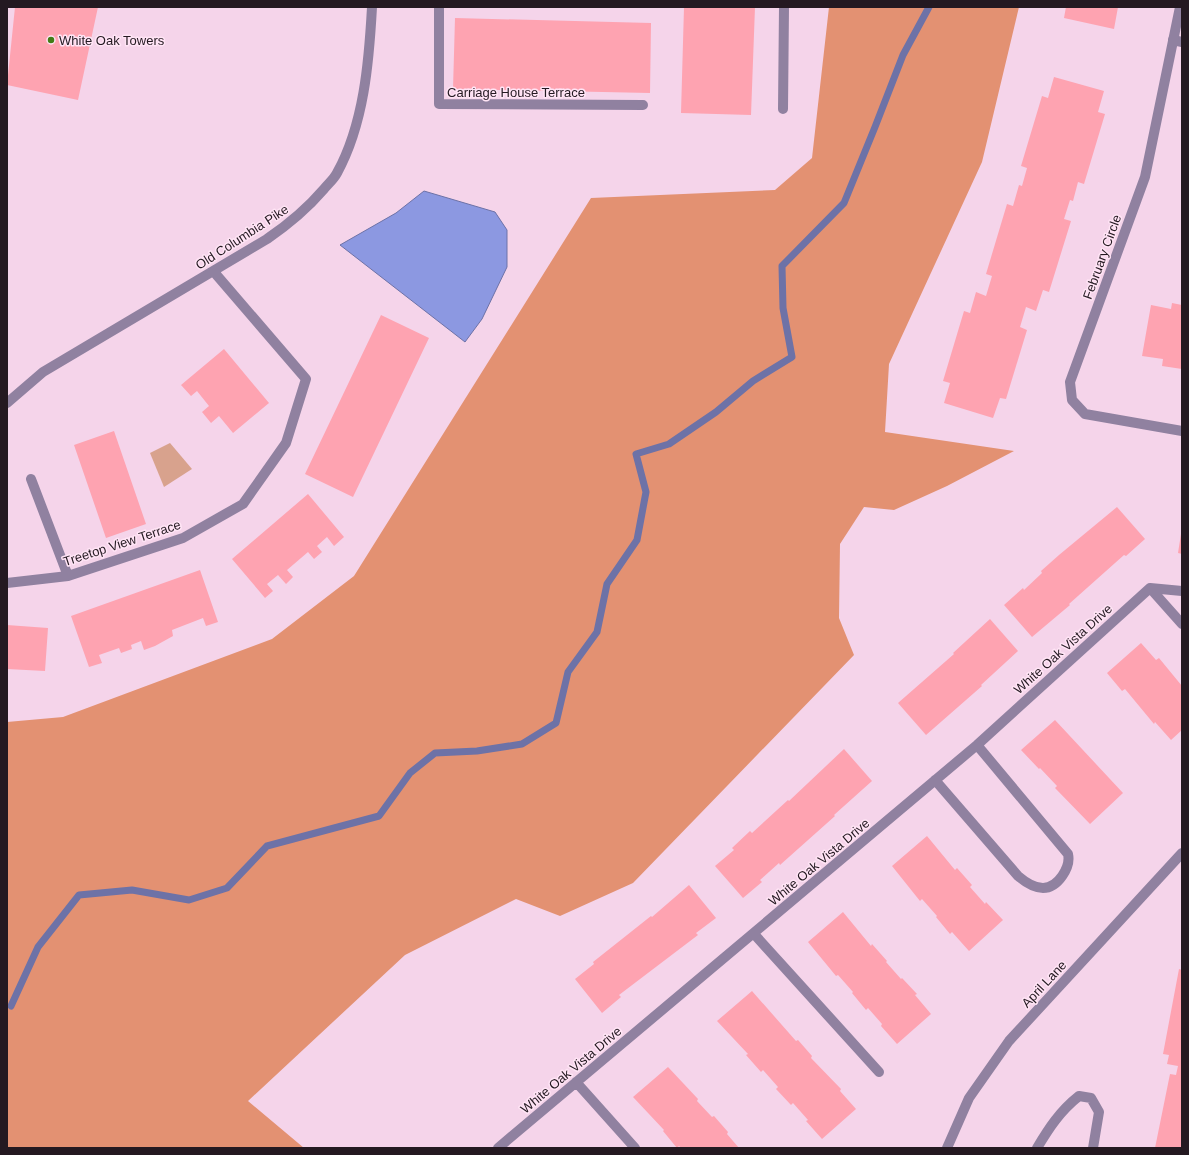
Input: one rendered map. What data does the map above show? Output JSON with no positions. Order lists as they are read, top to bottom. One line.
{"streets":{"street":["Carriage House Terrace","Old Columbia Pike","February Circle","Treetop View Terrace","White Oak Vista Drive","April Lane"]},"crossings":[["Old Columbia Pike","Treetop View Terrace"]],"places":["White Oak Towers"]}
